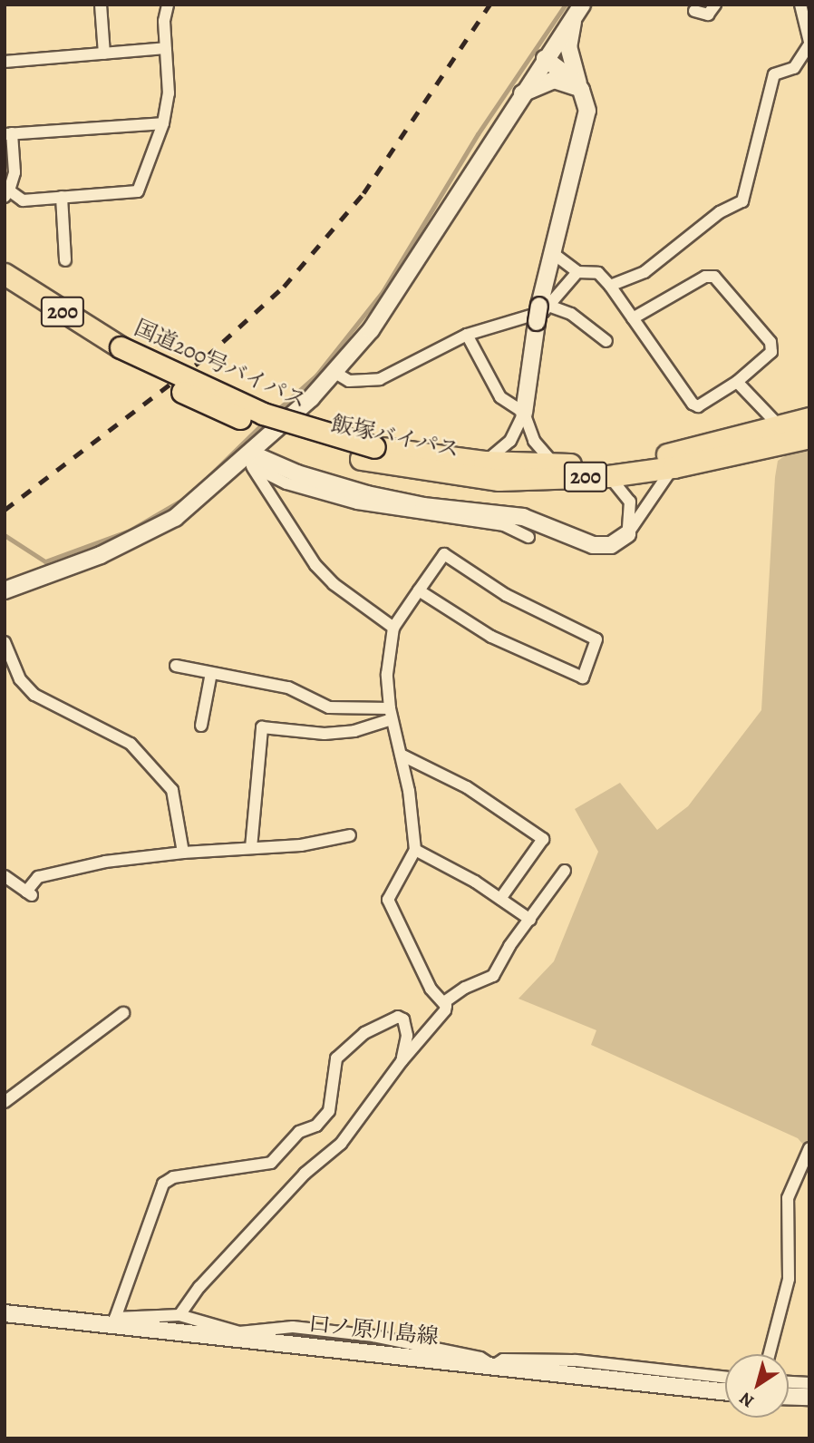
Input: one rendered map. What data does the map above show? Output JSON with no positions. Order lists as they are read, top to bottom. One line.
{"streets":{"highway":["200","国道200号バイパス","飯塚バイパス"],"street":["口ノ原川島線"]},"crossings":[["200","国道200号バイパス"],["国道200号バイパス","飯塚バイパス"]],"north":"bottom left"}
